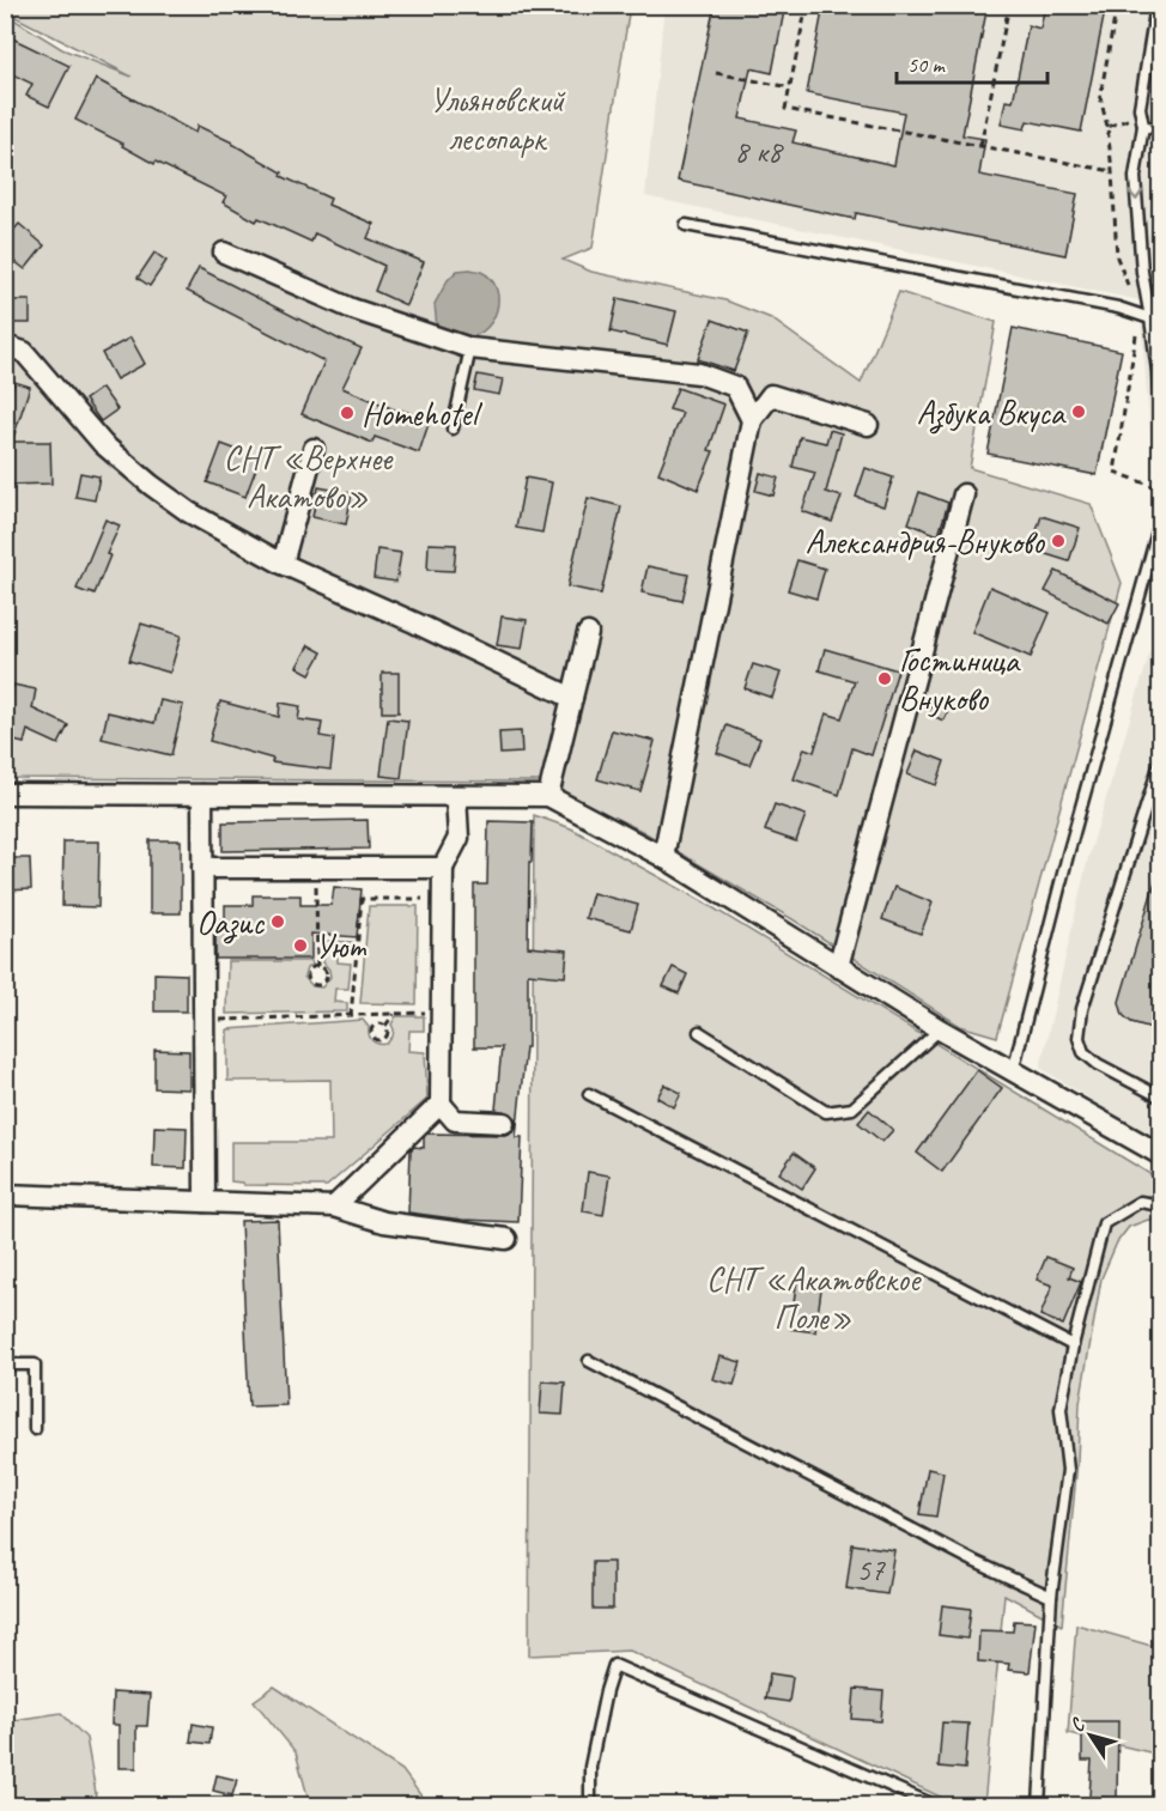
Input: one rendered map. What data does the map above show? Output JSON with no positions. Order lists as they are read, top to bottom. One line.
{"parks":["Ульяновский лесопарк","СНТ «Верхнее Акатово»","СНТ «Акатовское Поле»"],"places":["Азбука Вкуса","Homehotel","Александрия-Внуково","Гостиница Внуково","Оазис","Уют"],"house_numbers":["8 к8","57"],"scale_bar":"50 m","north":"top left"}
